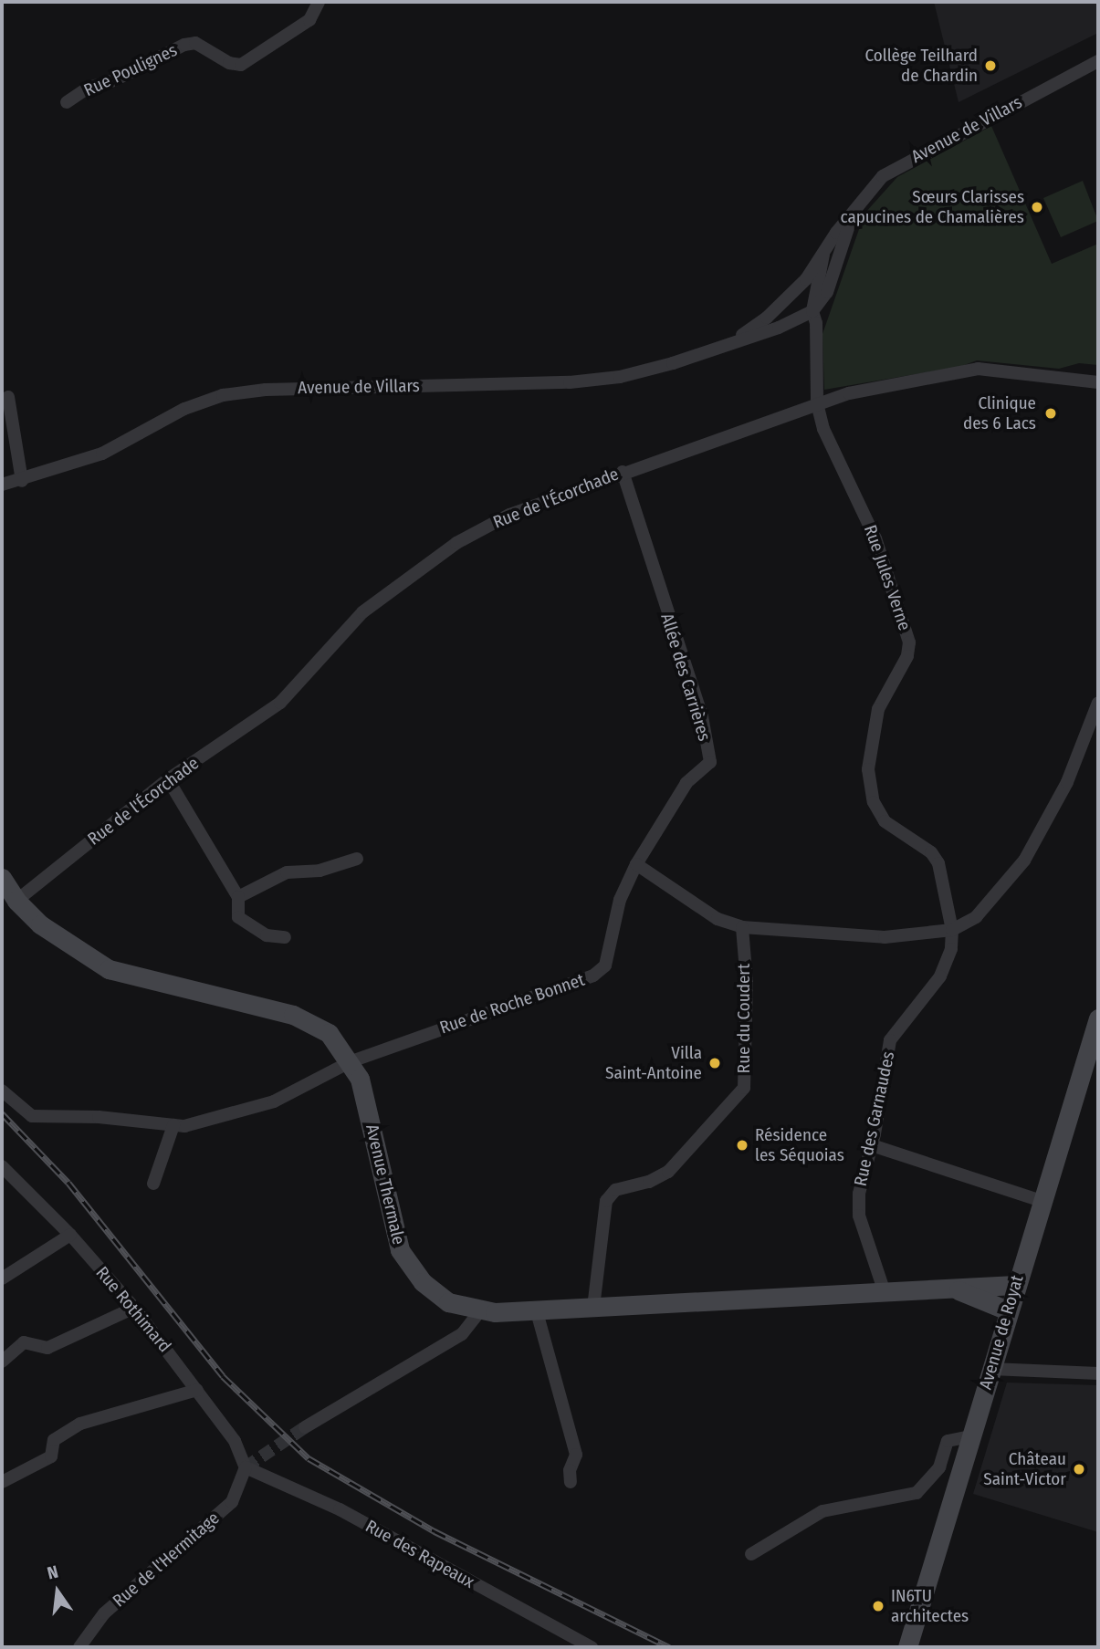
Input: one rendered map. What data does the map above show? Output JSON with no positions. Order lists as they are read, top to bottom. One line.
{"streets":{"main road":["Avenue Thermale","Avenue de Royat"],"street":["Rue Poulignes","Avenue de Villars","Rue de l'Écorchade","Rue Jules Verne","Allée des Carrières","Rue de Roche Bonnet","Rue du Coudert","Rue des Garnaudes","Rue Rothimard","Rue des Rapeaux","Rue de l'Hermitage"]},"crossings":[["Avenue de Villars","Rue Jules Verne"],["Rue de l'Écorchade","Rue Jules Verne"],["Rue de l'Écorchade","Allée des Carrières"],["Rue de l'Écorchade","Avenue Thermale"],["Rue Jules Verne","Rue des Garnaudes"],["Allée des Carrières","Rue de Roche Bonnet"],["Rue de Roche Bonnet","Avenue Thermale"],["Rue du Coudert","Avenue Thermale"],["Rue des Garnaudes","Avenue Thermale"],["Avenue Thermale","Avenue de Royat"],["Rue Rothimard","Rue des Rapeaux"],["Rue Rothimard","Rue de l'Hermitage"],["Rue des Rapeaux","Rue de l'Hermitage"]],"places":["Collège Teilhard de Chardin","Sœurs Clarisses capucines de Chamalières","Clinique des 6 Lacs","Villa Saint-Antoine","Résidence les Séquoias","Château Saint-Victor","IN6TU architectes"],"north":"top"}
